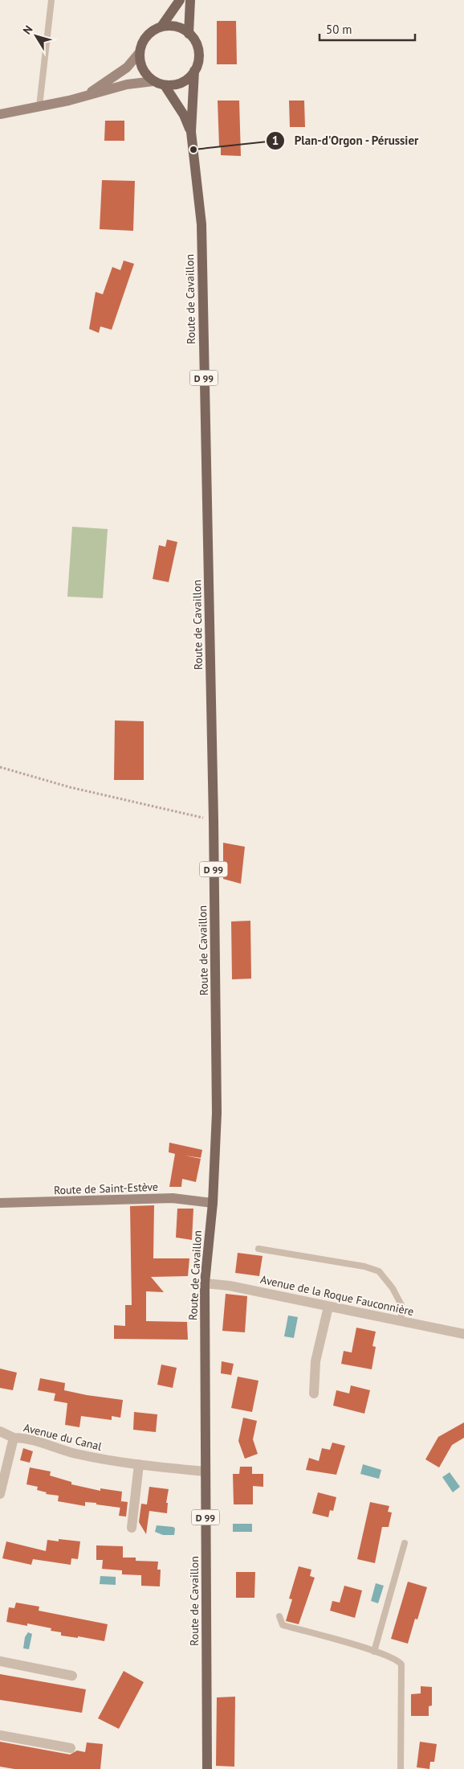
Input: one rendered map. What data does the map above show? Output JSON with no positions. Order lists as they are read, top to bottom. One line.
{"streets":{"main road":["Route de Cavaillon","D 99","Route de Saint-Estève"],"street":["Avenue de la Roque Fauconnière","Avenue du Canal"]},"crossings":[["Route de Cavaillon","Route de Saint-Estève"],["Route de Cavaillon","Avenue de la Roque Fauconnière"],["Route de Cavaillon","Avenue du Canal"]],"places":["Plan-d'Orgon - Pérussier"],"scale_bar":"50 m","north":"top left"}
